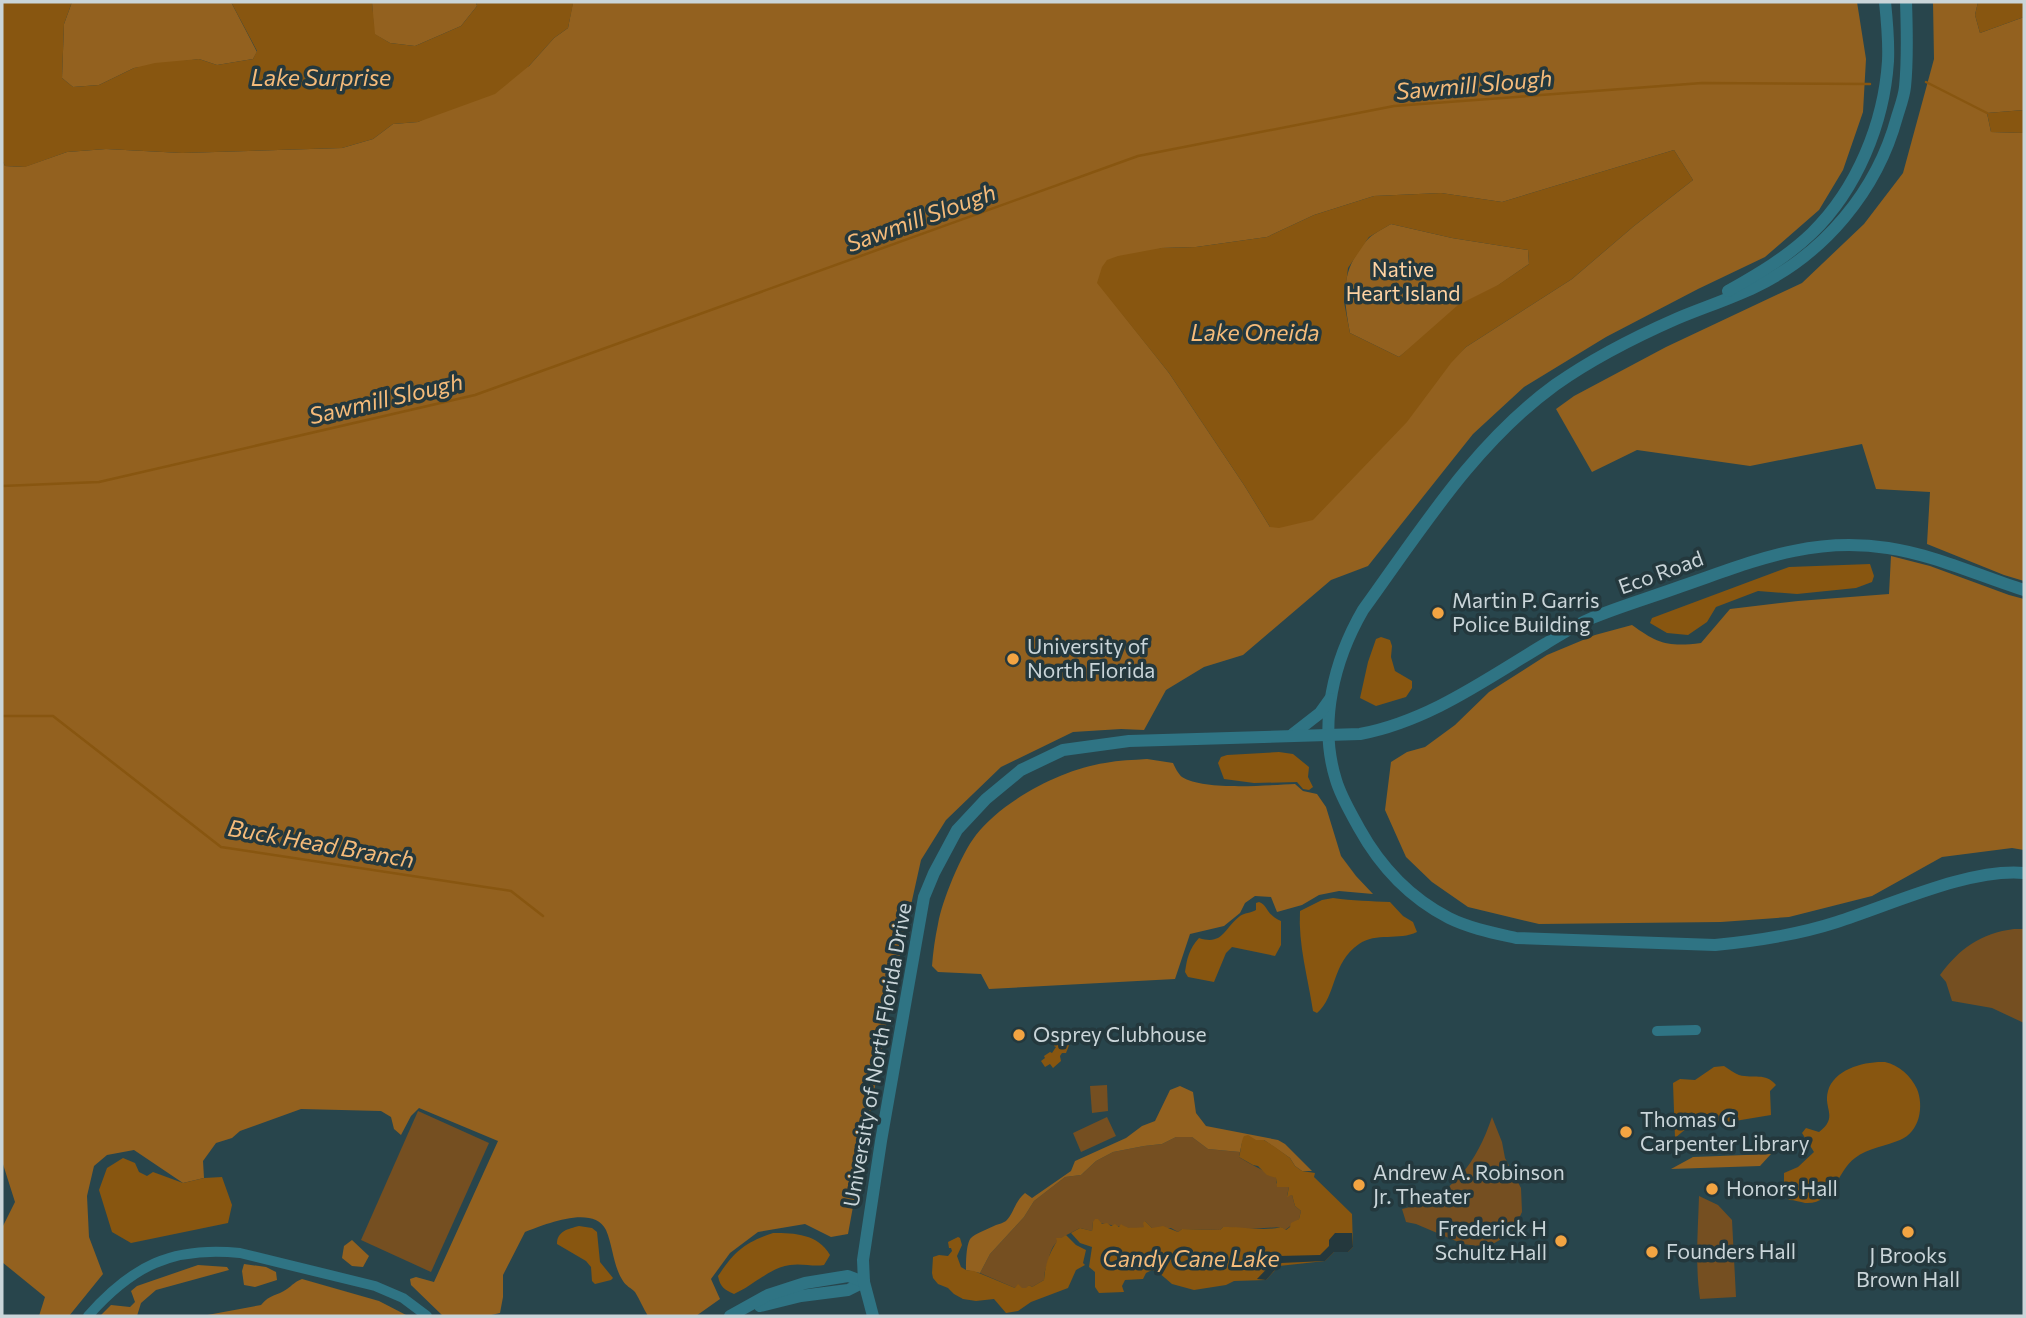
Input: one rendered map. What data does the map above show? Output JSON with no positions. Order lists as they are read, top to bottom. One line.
{"streets":{"street":["Eco Road","University of North Florida Drive"]},"crossings":[["Eco Road","University of North Florida Drive"]],"water":["Lake Surprise","Sawmill Slough","Lake Oneida","Buck Head Branch","Candy Cane Lake"],"parks":["Native Heart Island"],"places":["Martin P. Garris Police Building","University of North Florida","Osprey Clubhouse","Thomas G Carpenter Library","Andrew A. Robinson Jr. Theater","Honors Hall","J Brooks Brown Hall","Frederick H Schultz Hall","Founders Hall"]}
